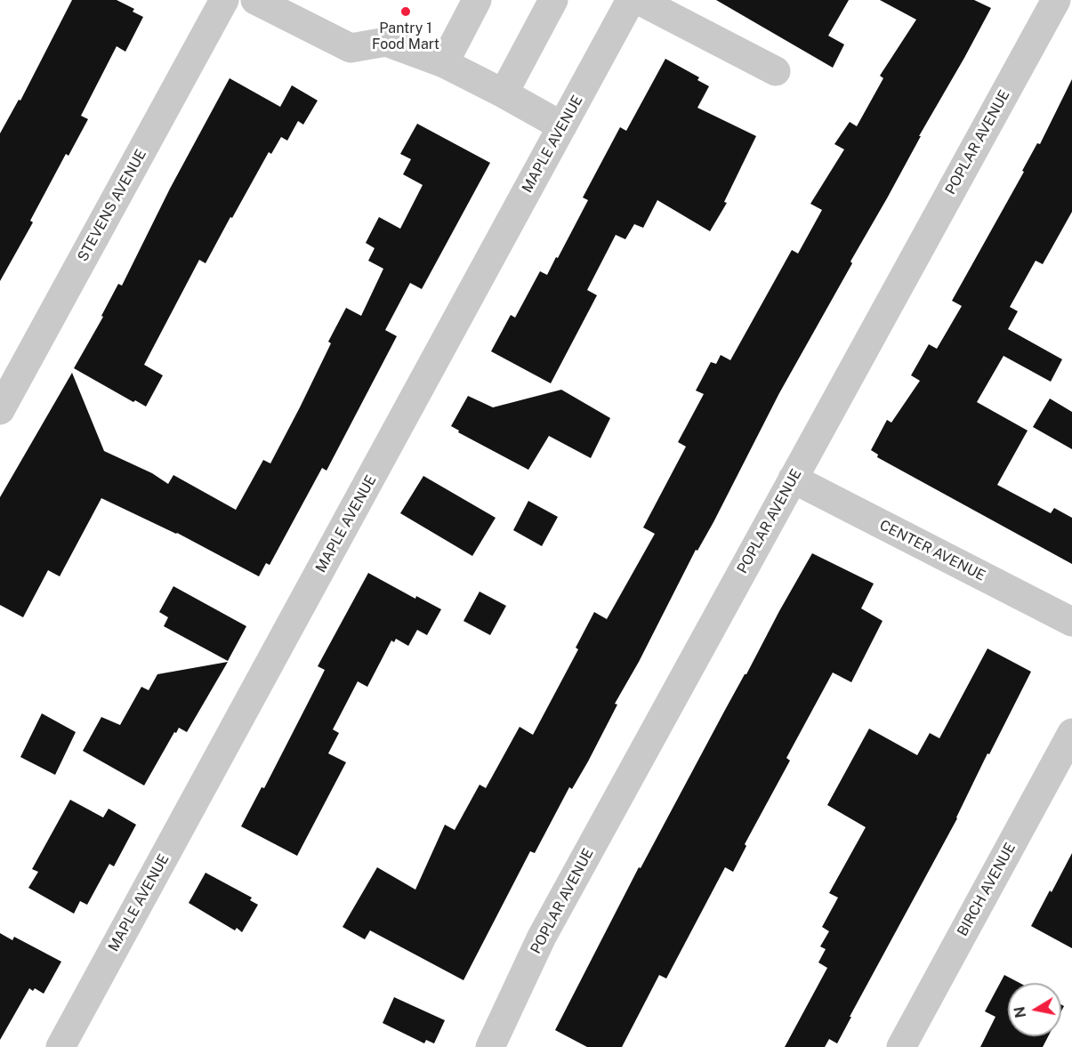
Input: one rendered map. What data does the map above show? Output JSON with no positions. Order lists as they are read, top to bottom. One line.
{"streets":{"street":["POPLAR AVENUE","MAPLE AVENUE","STEVENS AVENUE","CENTER AVENUE","BIRCH AVENUE"]},"crossings":[["POPLAR AVENUE","CENTER AVENUE"]],"places":["Pantry 1 Food Mart"],"north":"left"}
